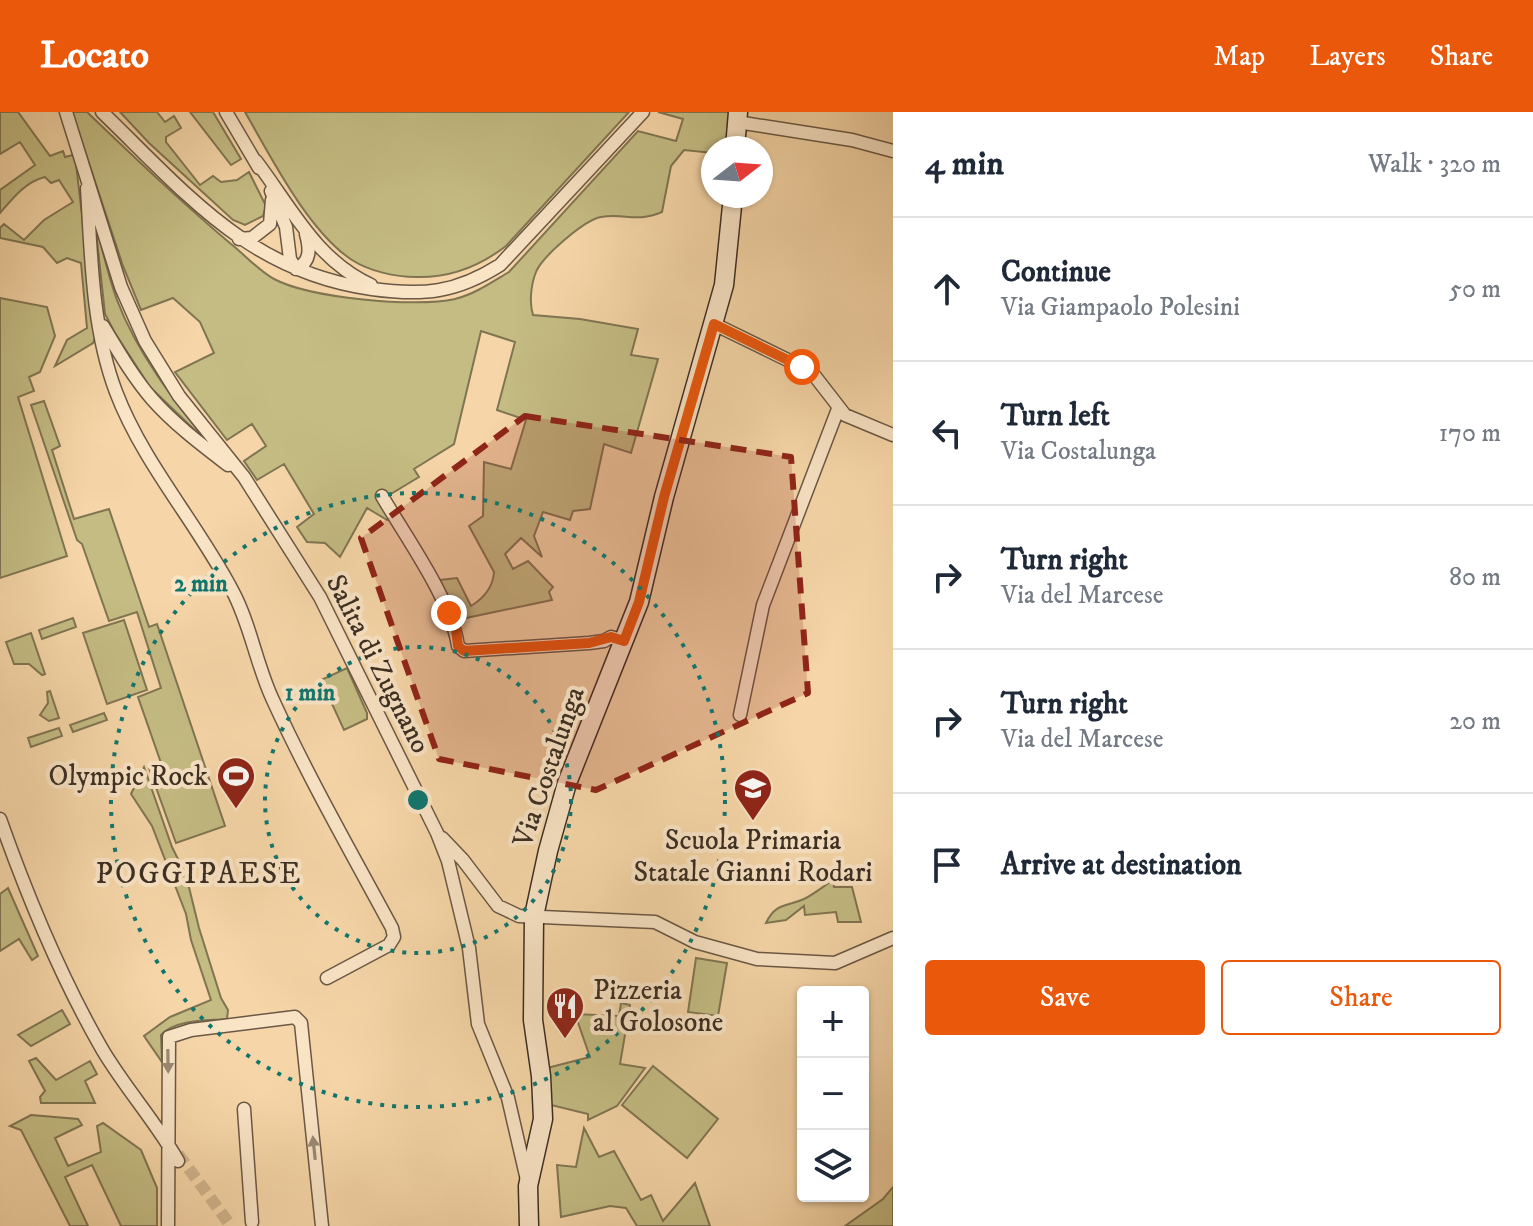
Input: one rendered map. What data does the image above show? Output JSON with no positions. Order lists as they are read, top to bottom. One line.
{"streets":{"street":["Salita di Zugnano","Via Costalunga"]},"crossings":[["Salita di Zugnano","Via Costalunga"]],"districts":["POGGIPAESE"],"places":{"sports":["Olympic Rock"],"school or university":["Scuola Primaria Statale Gianni Rodari"],"restaurant":["Pizzeria al Golosone"]},"north":"right","page":{"header":"Locato","nav":["Map","Layers","Share"],"heading":["4 min","Walk · 320 m"],"list":[["Continue","Via Giampaolo Polesini","50 m"],["Turn left","Via Costalunga","170 m"],["Turn right","Via del Marcese","80 m"],["Turn right","Via del Marcese","20 m"],"Arrive at destination"],"buttons":["Save","Share"],"map_buttons":["+","−"]},"rings":["2 min","1 min"]}
